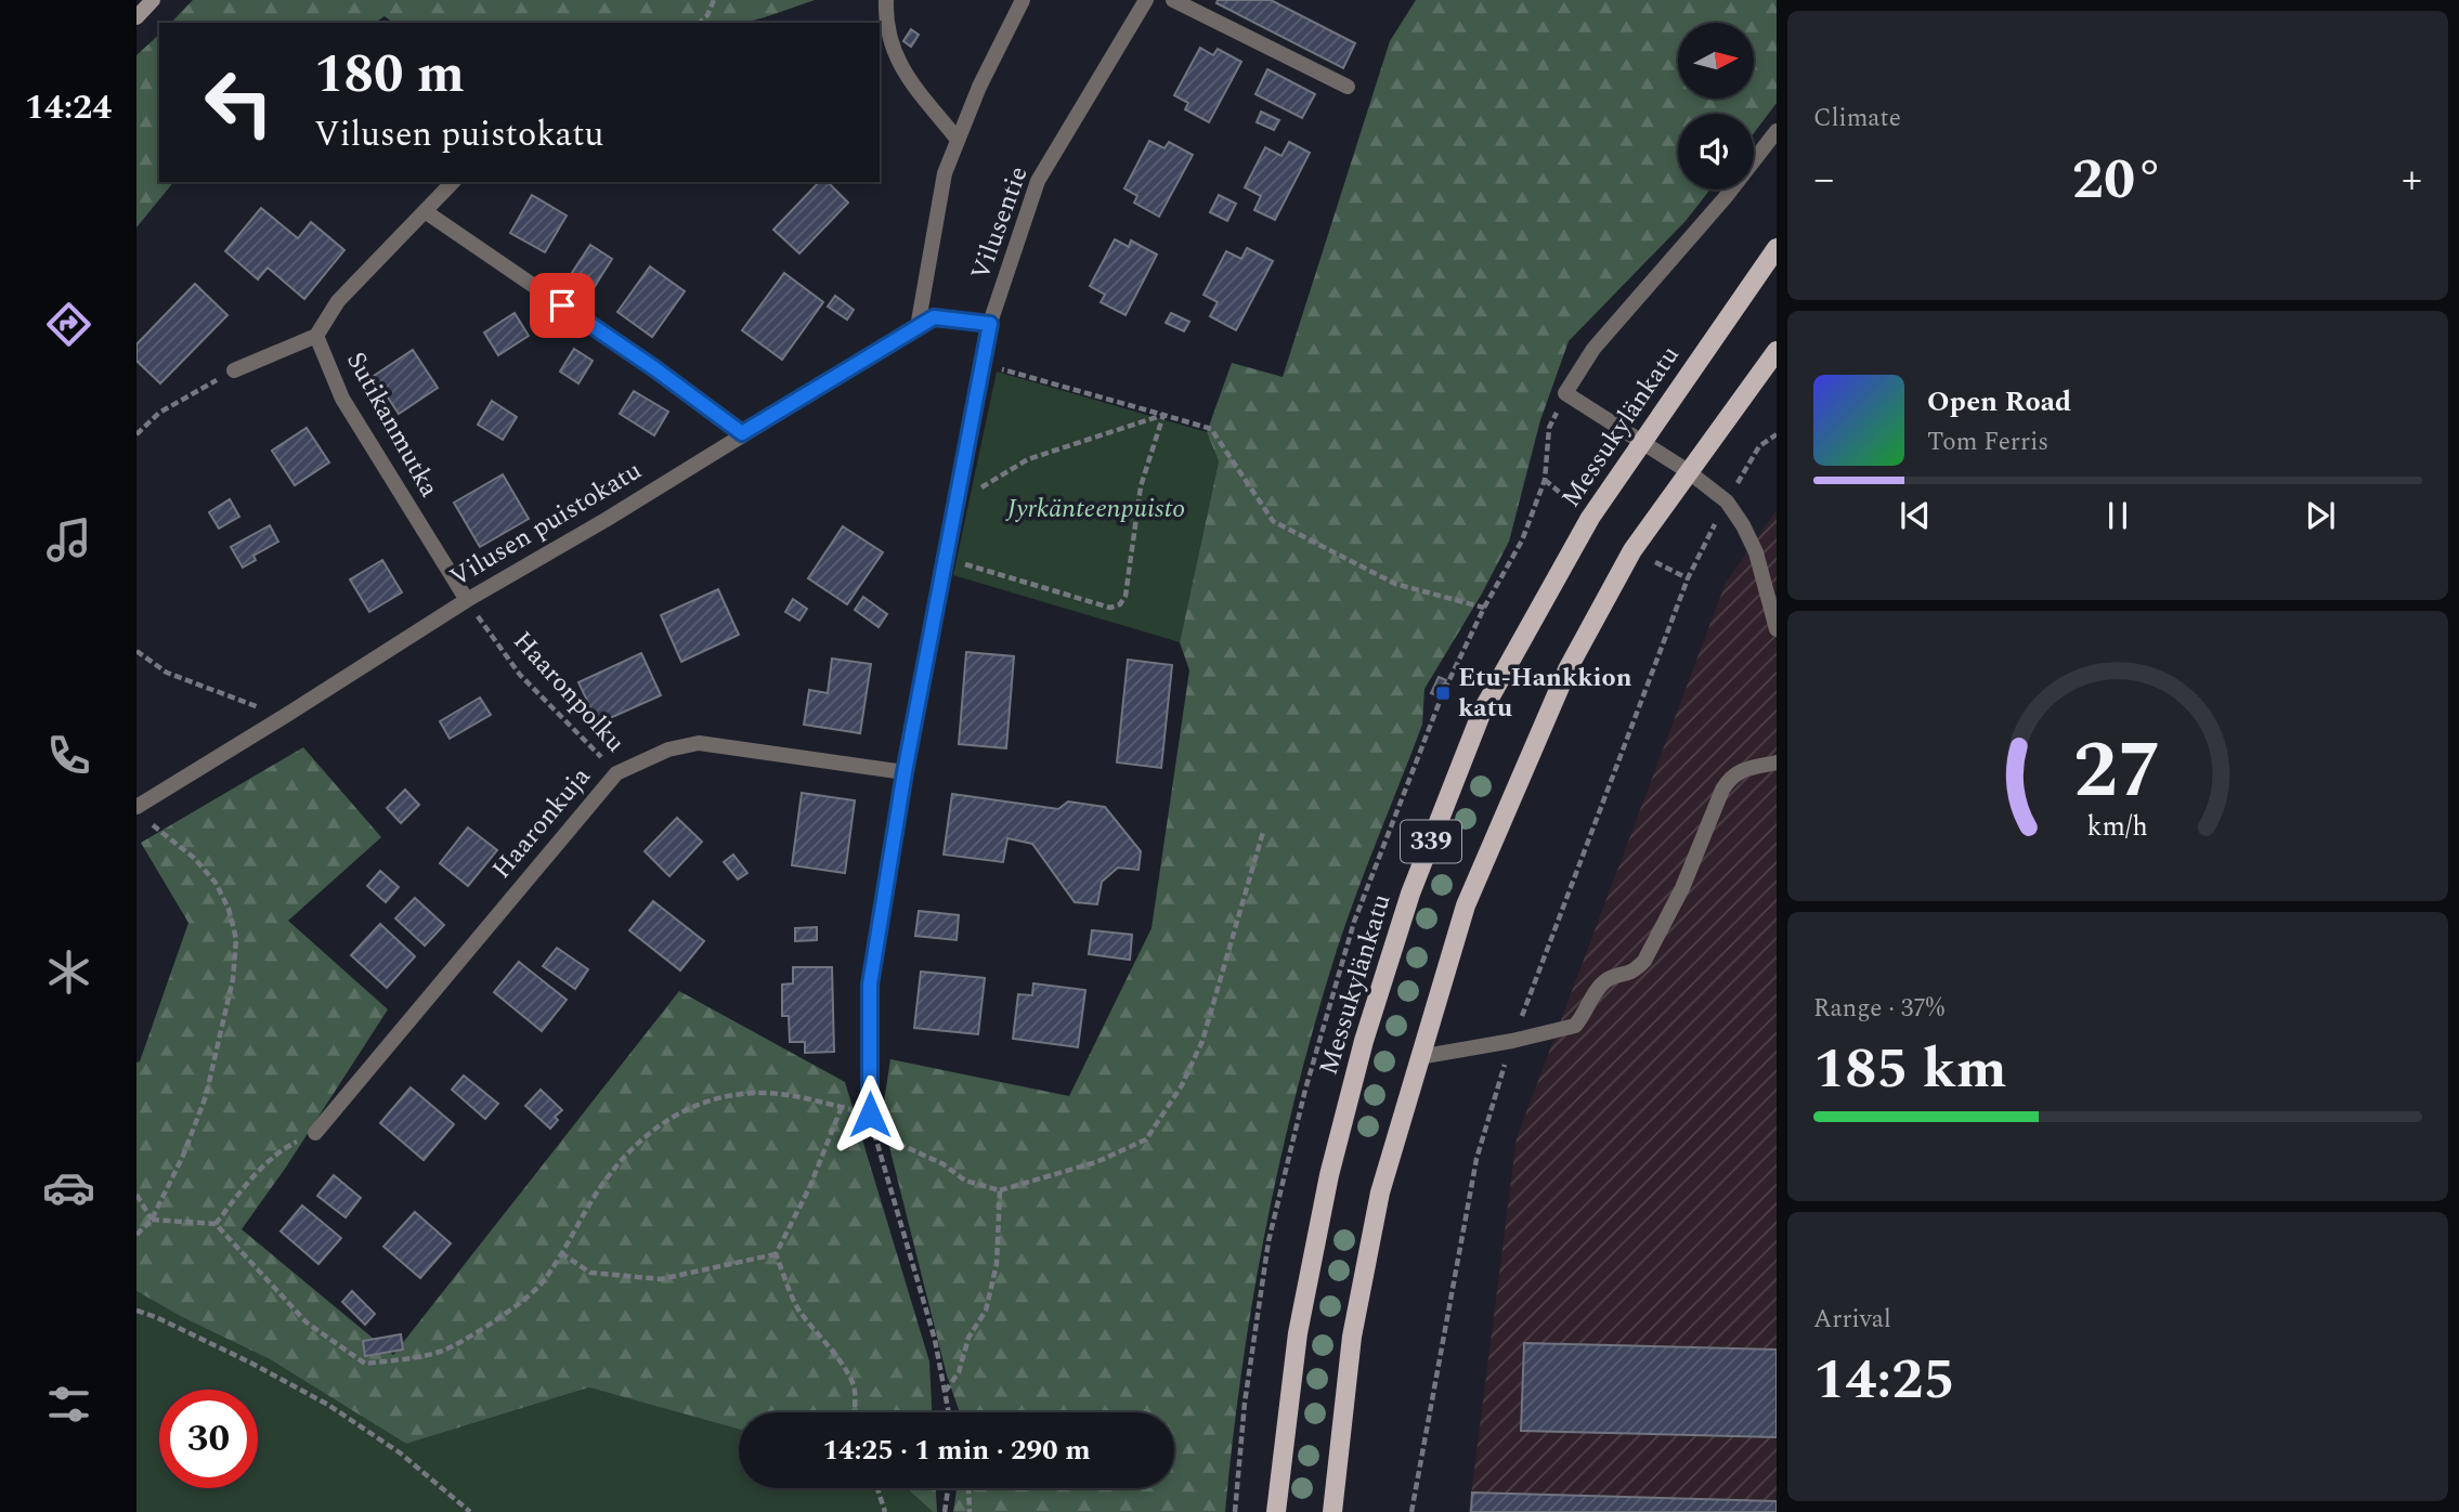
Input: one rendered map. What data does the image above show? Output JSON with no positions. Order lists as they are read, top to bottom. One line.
{"streets":{"main road":["Messukylänkatu","339"],"street":["Vilusentie","Sutikanmutka","Vilusen puistokatu","Haaronkuja"],"path":["Haaronpolku"]},"crossings":[["Vilusentie","Vilusen puistokatu"],["Vilusentie","Haaronkuja"],["Sutikanmutka","Vilusen puistokatu"],["Sutikanmutka","Haaronpolku"],["Vilusen puistokatu","Haaronpolku"],["Haaronpolku","Haaronkuja"]],"parks":["Jyrkänteenpuisto"],"places":{"transit":["Etu-Hankkion katu"]},"north":"right","page":{"tabs":"14:24","tile":["Climate",["Range · 37%","185 km"],["Arrival","14:25"]],"turn":["180 m","Vilusen puistokatu"],"heat":["−","20°","+"],"song":["Open Road","Tom Ferris"],"limit":"30","trip":"14:25 · 1 min · 290 m","gauge":["27","km/h"]}}
